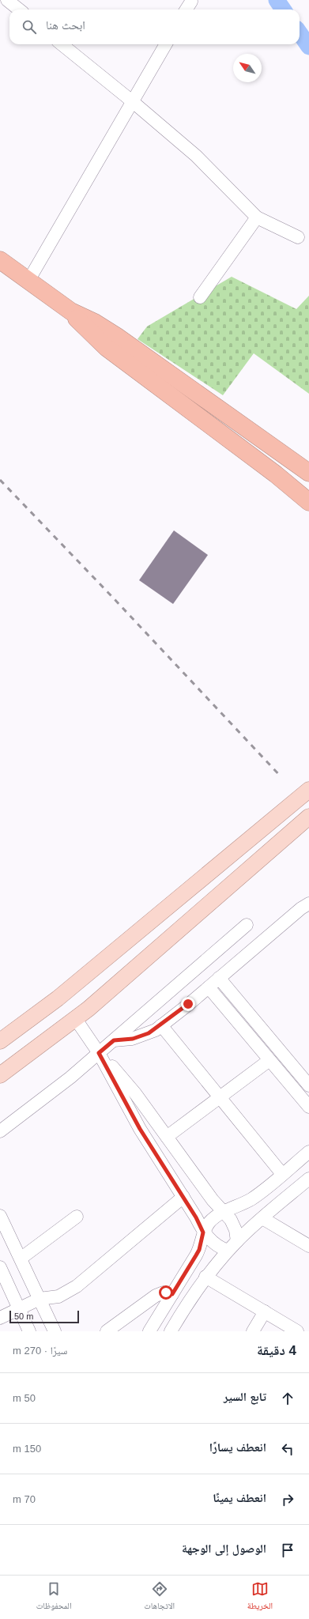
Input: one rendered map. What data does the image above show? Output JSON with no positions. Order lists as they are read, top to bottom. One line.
{"scale_bar":"50 m","north":"top left","page":{"search":"ابحث هنا","scale":"50 m","heading":["4 دقيقة","سيرًا · 270 m"],"list":[["تابع السير","50 m"],["انعطف يسارًا","150 m"],["انعطف يمينًا","70 m"],"الوصول إلى الوجهة"],"nav":["الخريطة","الاتجاهات","المحفوظات"]}}
